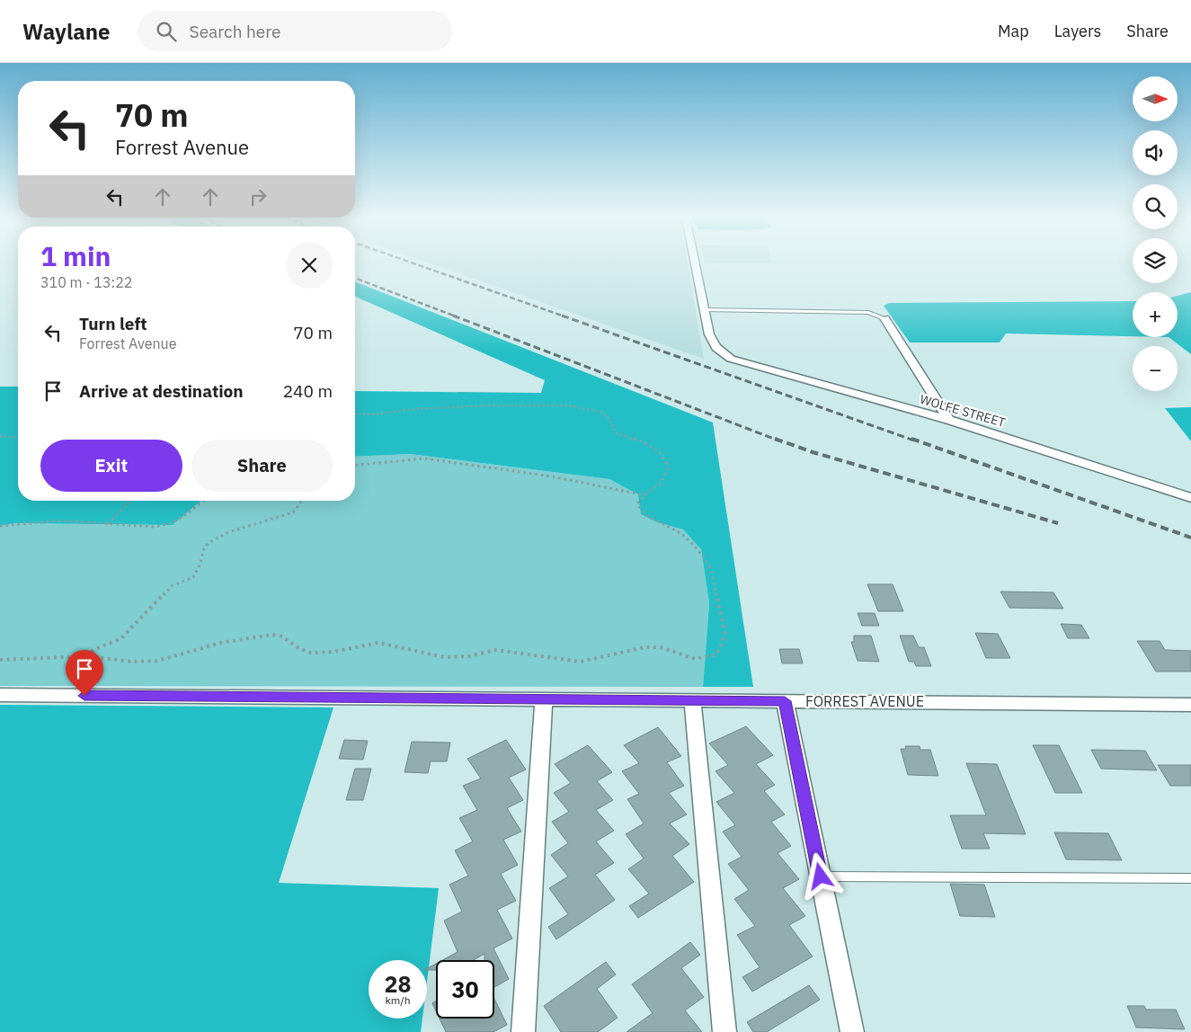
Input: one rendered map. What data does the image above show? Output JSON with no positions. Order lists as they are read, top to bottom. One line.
{"streets":{"street":["WOLFE STREET","FORREST AVENUE"]},"north":"right","page":{"header":"Waylane","search":"Search here","nav":["Map","Layers","Share"],"map_buttons":["+","−"],"turn":["70 m","Forrest Avenue"],"heading":["1 min","310 m · 13:22"],"list":[{"name":"Turn left","note":"Forrest Avenue","value":"70 m"},{"name":"Arrive at destination","value":"240 m"}],"buttons":["Exit","Share"],"speed":"28 km/h","limit":"30"}}
